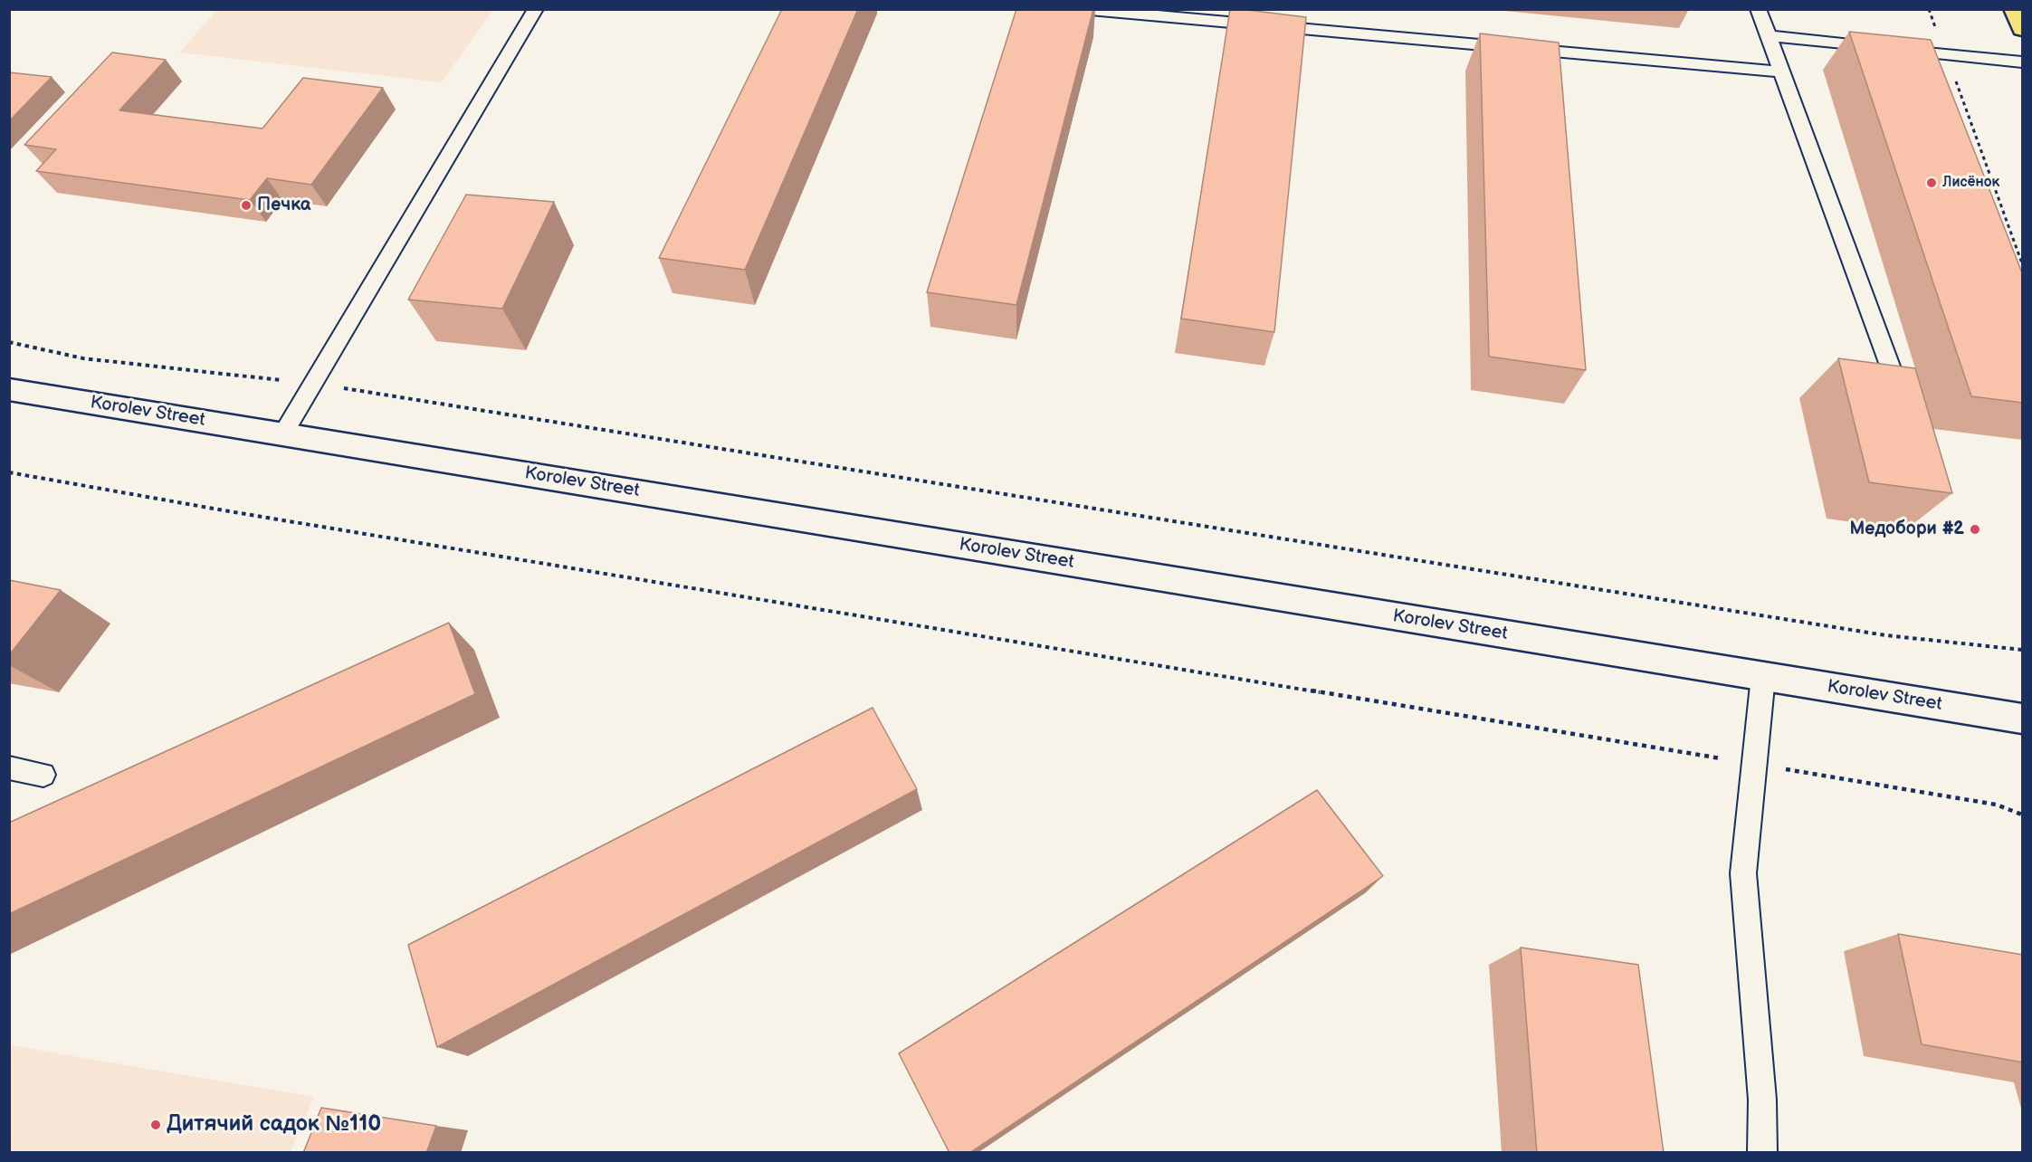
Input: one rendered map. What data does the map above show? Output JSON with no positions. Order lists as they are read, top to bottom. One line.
{"streets":{"street":["Korolev Street"]},"places":["Лисёнок","Печка","Медобори #2","Дитячий садок №110"]}
